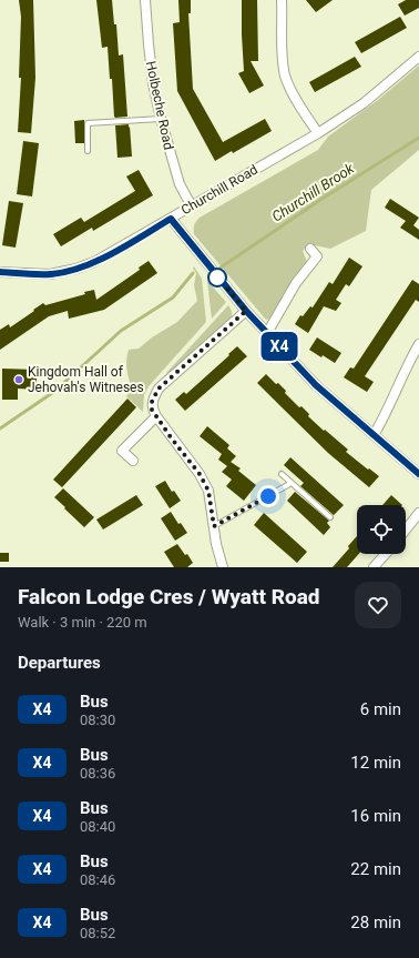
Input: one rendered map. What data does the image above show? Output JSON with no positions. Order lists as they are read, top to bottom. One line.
{"streets":{"street":["Holbeche Road","Churchill Road"]},"crossings":[["Holbeche Road","Churchill Road"]],"water":["Churchill Brook"],"places":["Kingdom Hall of Jehovah's Witneses"],"lines":["bus line X4"],"page":{"on_map":"X4","heading":[["Falcon Lodge Cres / Wyatt Road","Walk · 3 min · 220 m"],"Departures"],"list":[{"mark":"X4","name":"Bus","note":"08:30","value":"6 min"},{"mark":"X4","name":"Bus","note":"08:36","value":"12 min"},{"mark":"X4","name":"Bus","note":"08:40","value":"16 min"},{"mark":"X4","name":"Bus","note":"08:46","value":"22 min"},{"mark":"X4","name":"Bus","note":"08:52","value":"28 min"}]}}
